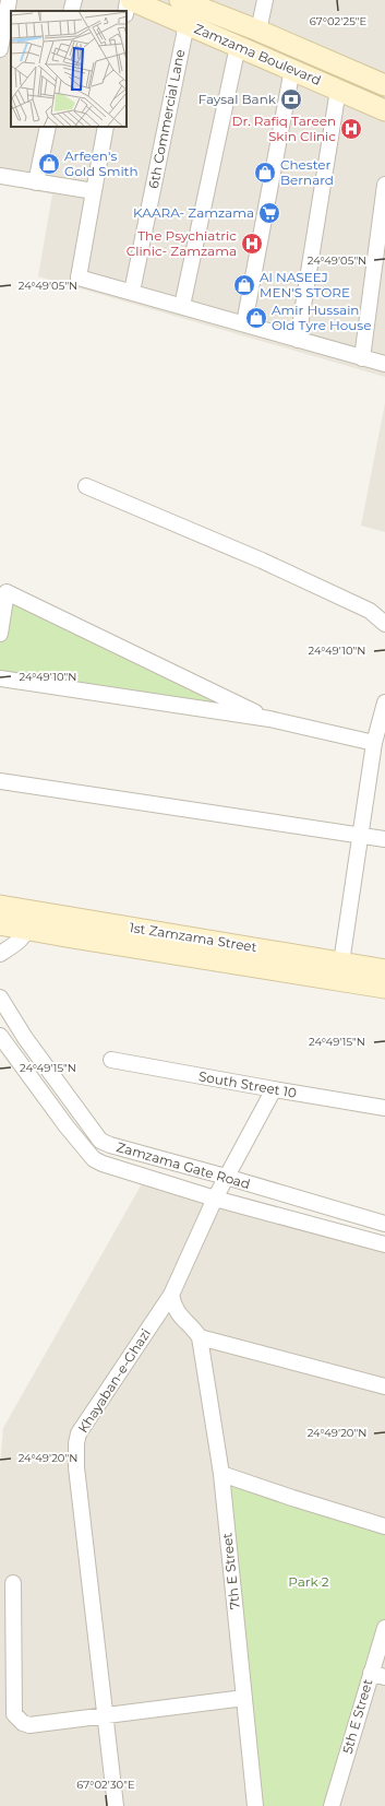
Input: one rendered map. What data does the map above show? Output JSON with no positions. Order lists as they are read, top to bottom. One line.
{"streets":{"street":["Zamzama Boulevard","6th Commercial Lane","1st Zamzama Street","South Street 10","Zamzama Gate Road","Khayaban-e-Ghazi","7th E Street","5th E Street"]},"crossings":[["Zamzama Boulevard","6th Commercial Lane"],["South Street 10","Khayaban-e-Ghazi"],["Zamzama Gate Road","Khayaban-e-Ghazi"]],"parks":["Park 2"],"places":{"bank":["Faysal Bank"],"hospital":["Dr. Rafiq Tareen Skin Clinic","The Psychiatric Clinic- Zamzama"],"shop":["Arfeen's Gold Smith","Chester Bernard","Al NASEEJ MEN'S STORE","Amir Hussain Old Tyre House"],"supermarket":["KAARA- Zamzama"]},"coordinates":["67°02'25\"E","24°49'05\"N","24°49'10\"N","24°49'15\"N","24°49'20\"N","67°02'30\"E"]}
